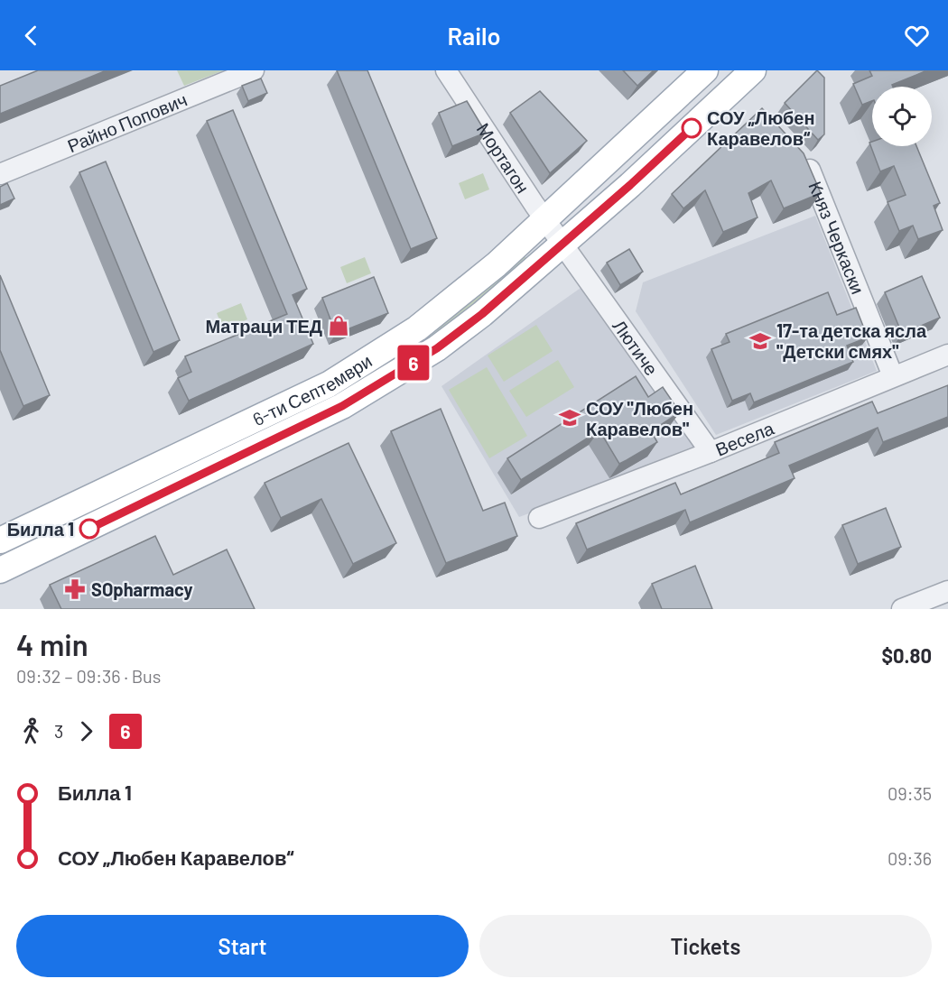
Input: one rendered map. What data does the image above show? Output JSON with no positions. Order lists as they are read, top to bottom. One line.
{"streets":{"main road":["6-ти Септември"],"street":["Райно Попович","Мортагон","Княз Черкаски","Лютиче","Весела"]},"crossings":[["Мортагон","Лютиче"],["Мортагон","6-ти Септември"],["Княз Черкаски","Весела"],["Лютиче","6-ти Септември"],["Лютиче","Весела"]],"places":{"other":["СОУ „Любен Каравелов“","Билла 1"],"shop":["Матраци ТЕД"],"school or university":["17-та детска ясла \"Детски смях\"","СОУ \"Любен Каравелов\""],"pharmacy":["SOpharmacy"]},"lines":["bus line 6"],"page":{"header":"Railo","on_map":"6","heading":["4 min","09:32 – 09:36 · Bus","$0.80"],"legs":["3","6"],"list":[{"name":"Билла 1","value":"09:35"},{"name":"СОУ „Любен Каравелов“","value":"09:36"}],"buttons":["Start","Tickets"]}}
